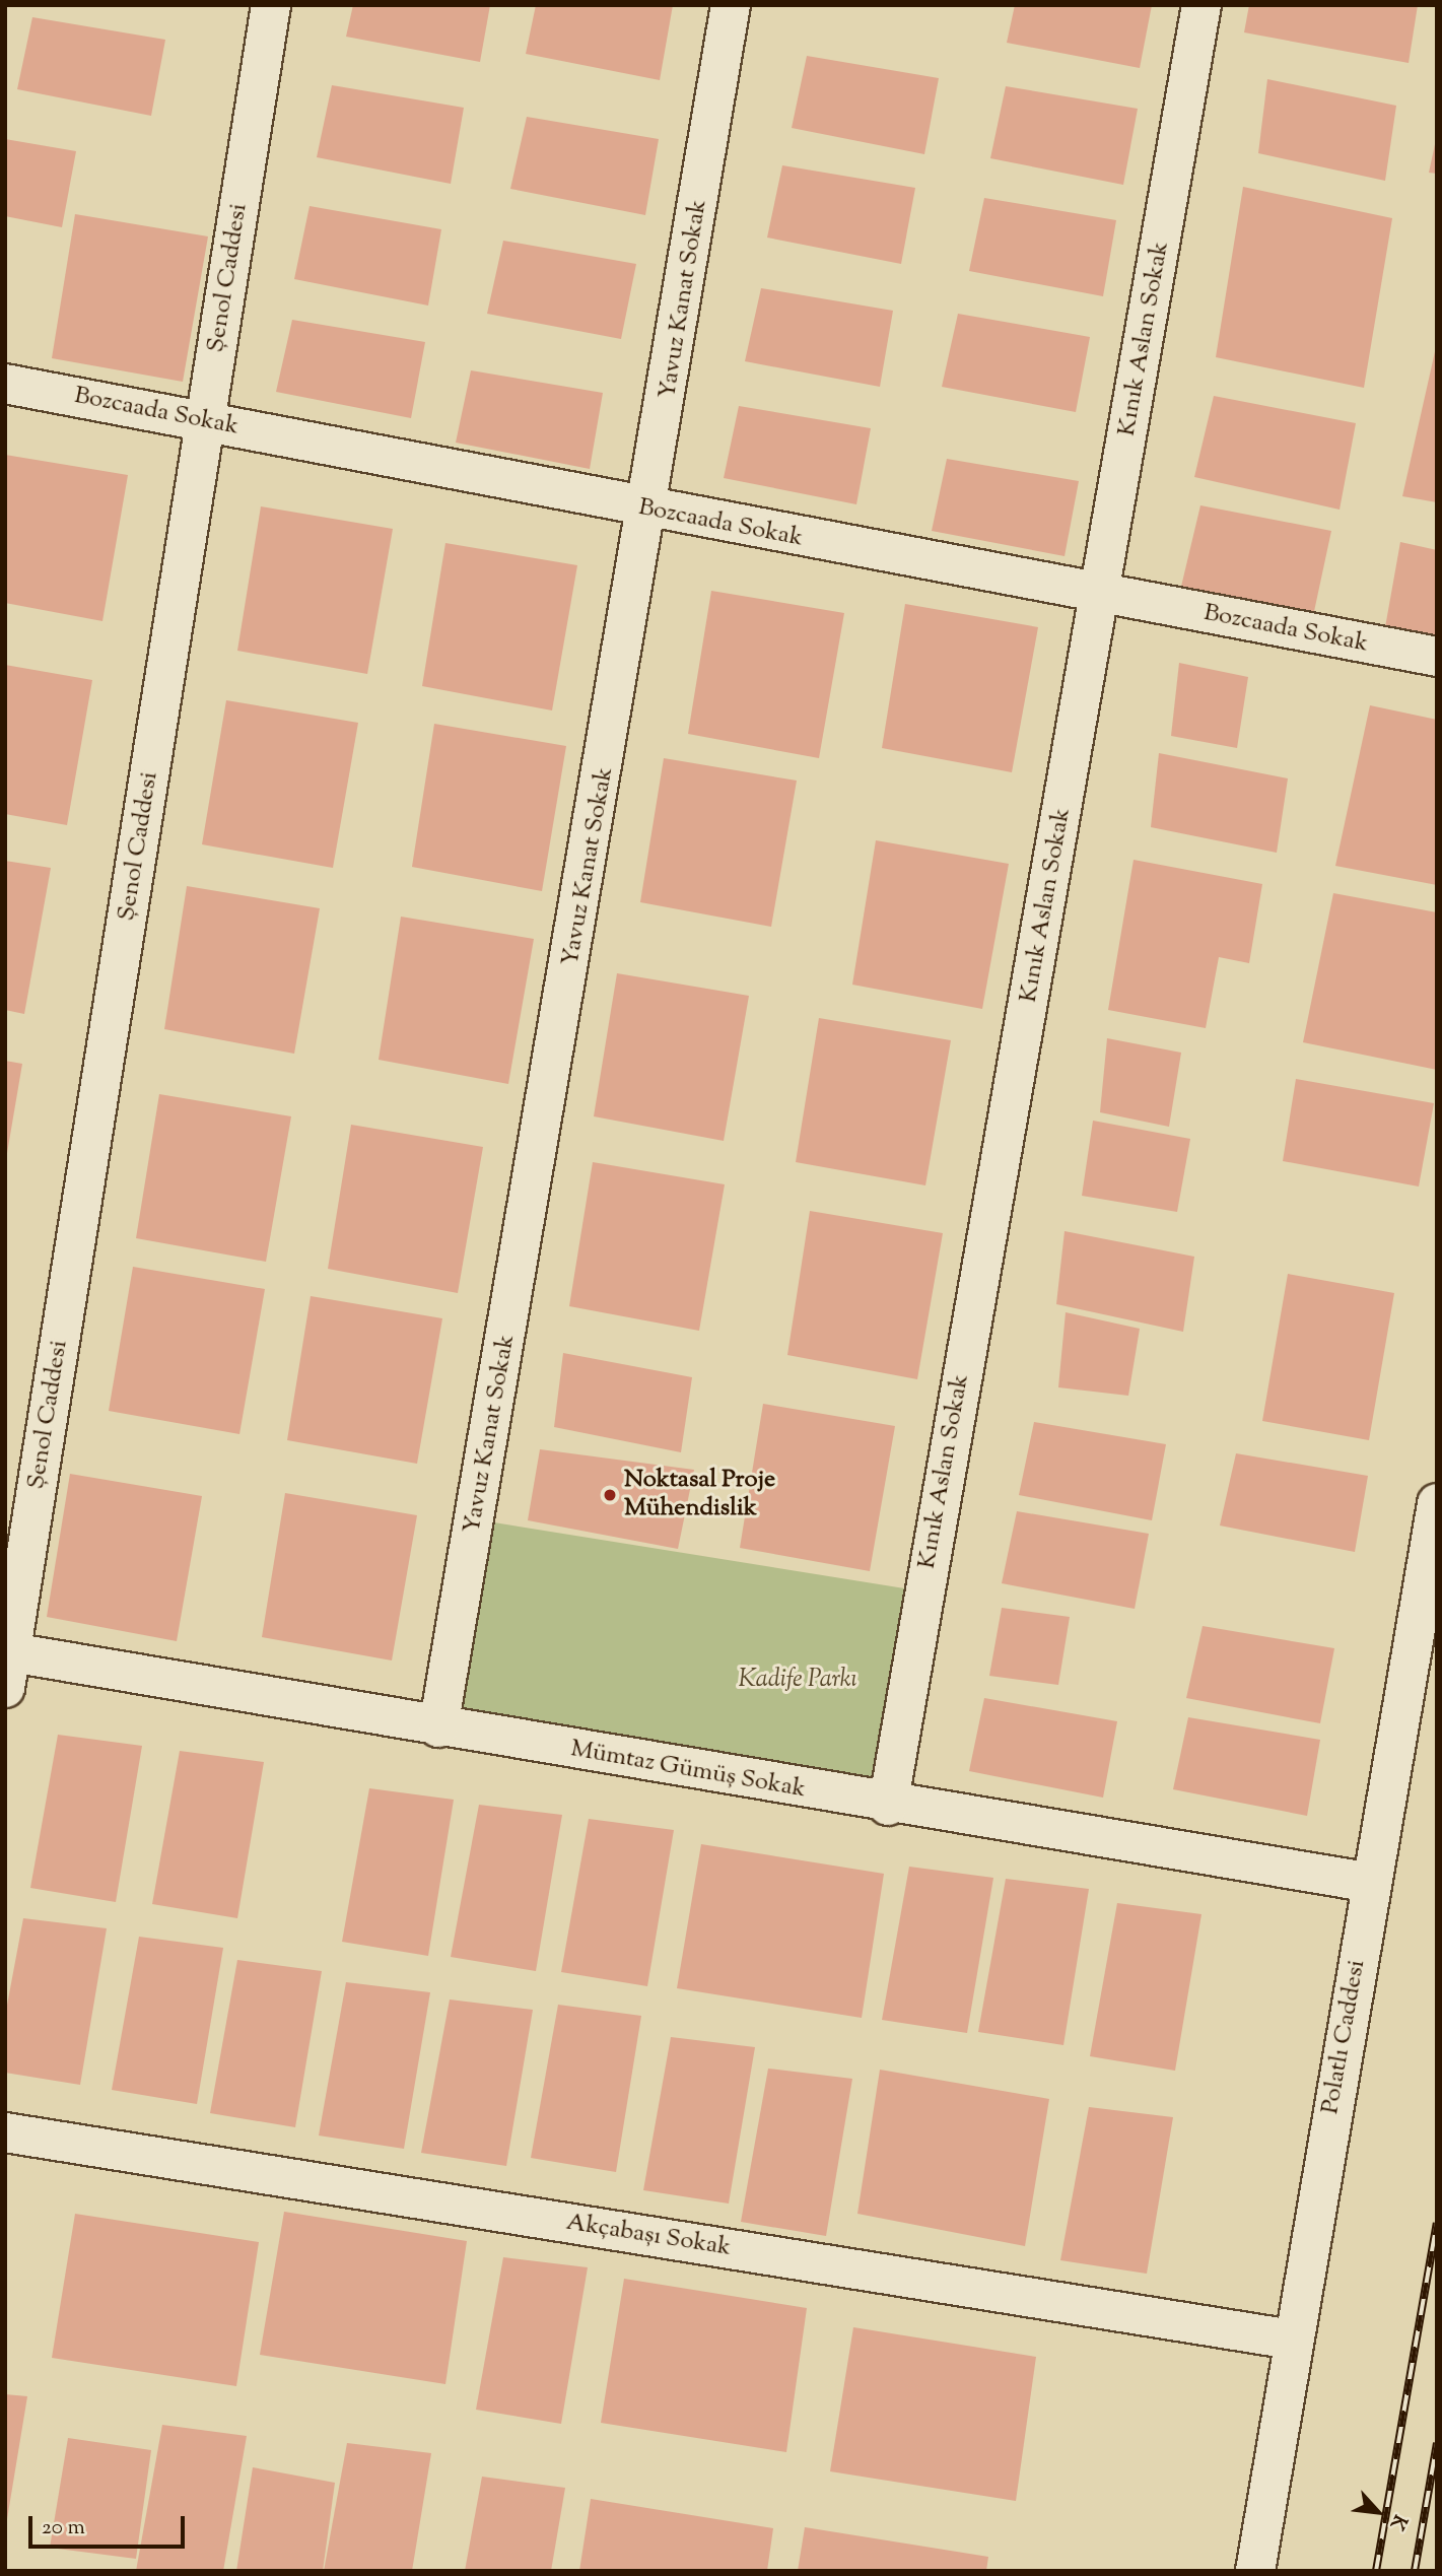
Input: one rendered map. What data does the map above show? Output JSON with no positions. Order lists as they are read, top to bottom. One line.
{"streets":{"street":["Şenol Caddesi","Yavuz Kanat Sokak","Kınık Aslan Sokak","Bozcaada Sokak","Mümtaz Gümüş Sokak","Polatlı Caddesi","Akçabaşı Sokak"]},"crossings":[["Şenol Caddesi","Bozcaada Sokak"],["Şenol Caddesi","Mümtaz Gümüş Sokak"],["Yavuz Kanat Sokak","Bozcaada Sokak"],["Yavuz Kanat Sokak","Mümtaz Gümüş Sokak"],["Kınık Aslan Sokak","Bozcaada Sokak"],["Kınık Aslan Sokak","Mümtaz Gümüş Sokak"],["Mümtaz Gümüş Sokak","Polatlı Caddesi"],["Polatlı Caddesi","Akçabaşı Sokak"]],"parks":["Kadife Parkı"],"places":["Noktasal Proje Mühendislik"],"scale_bar":"20 m","north":"bottom right"}
